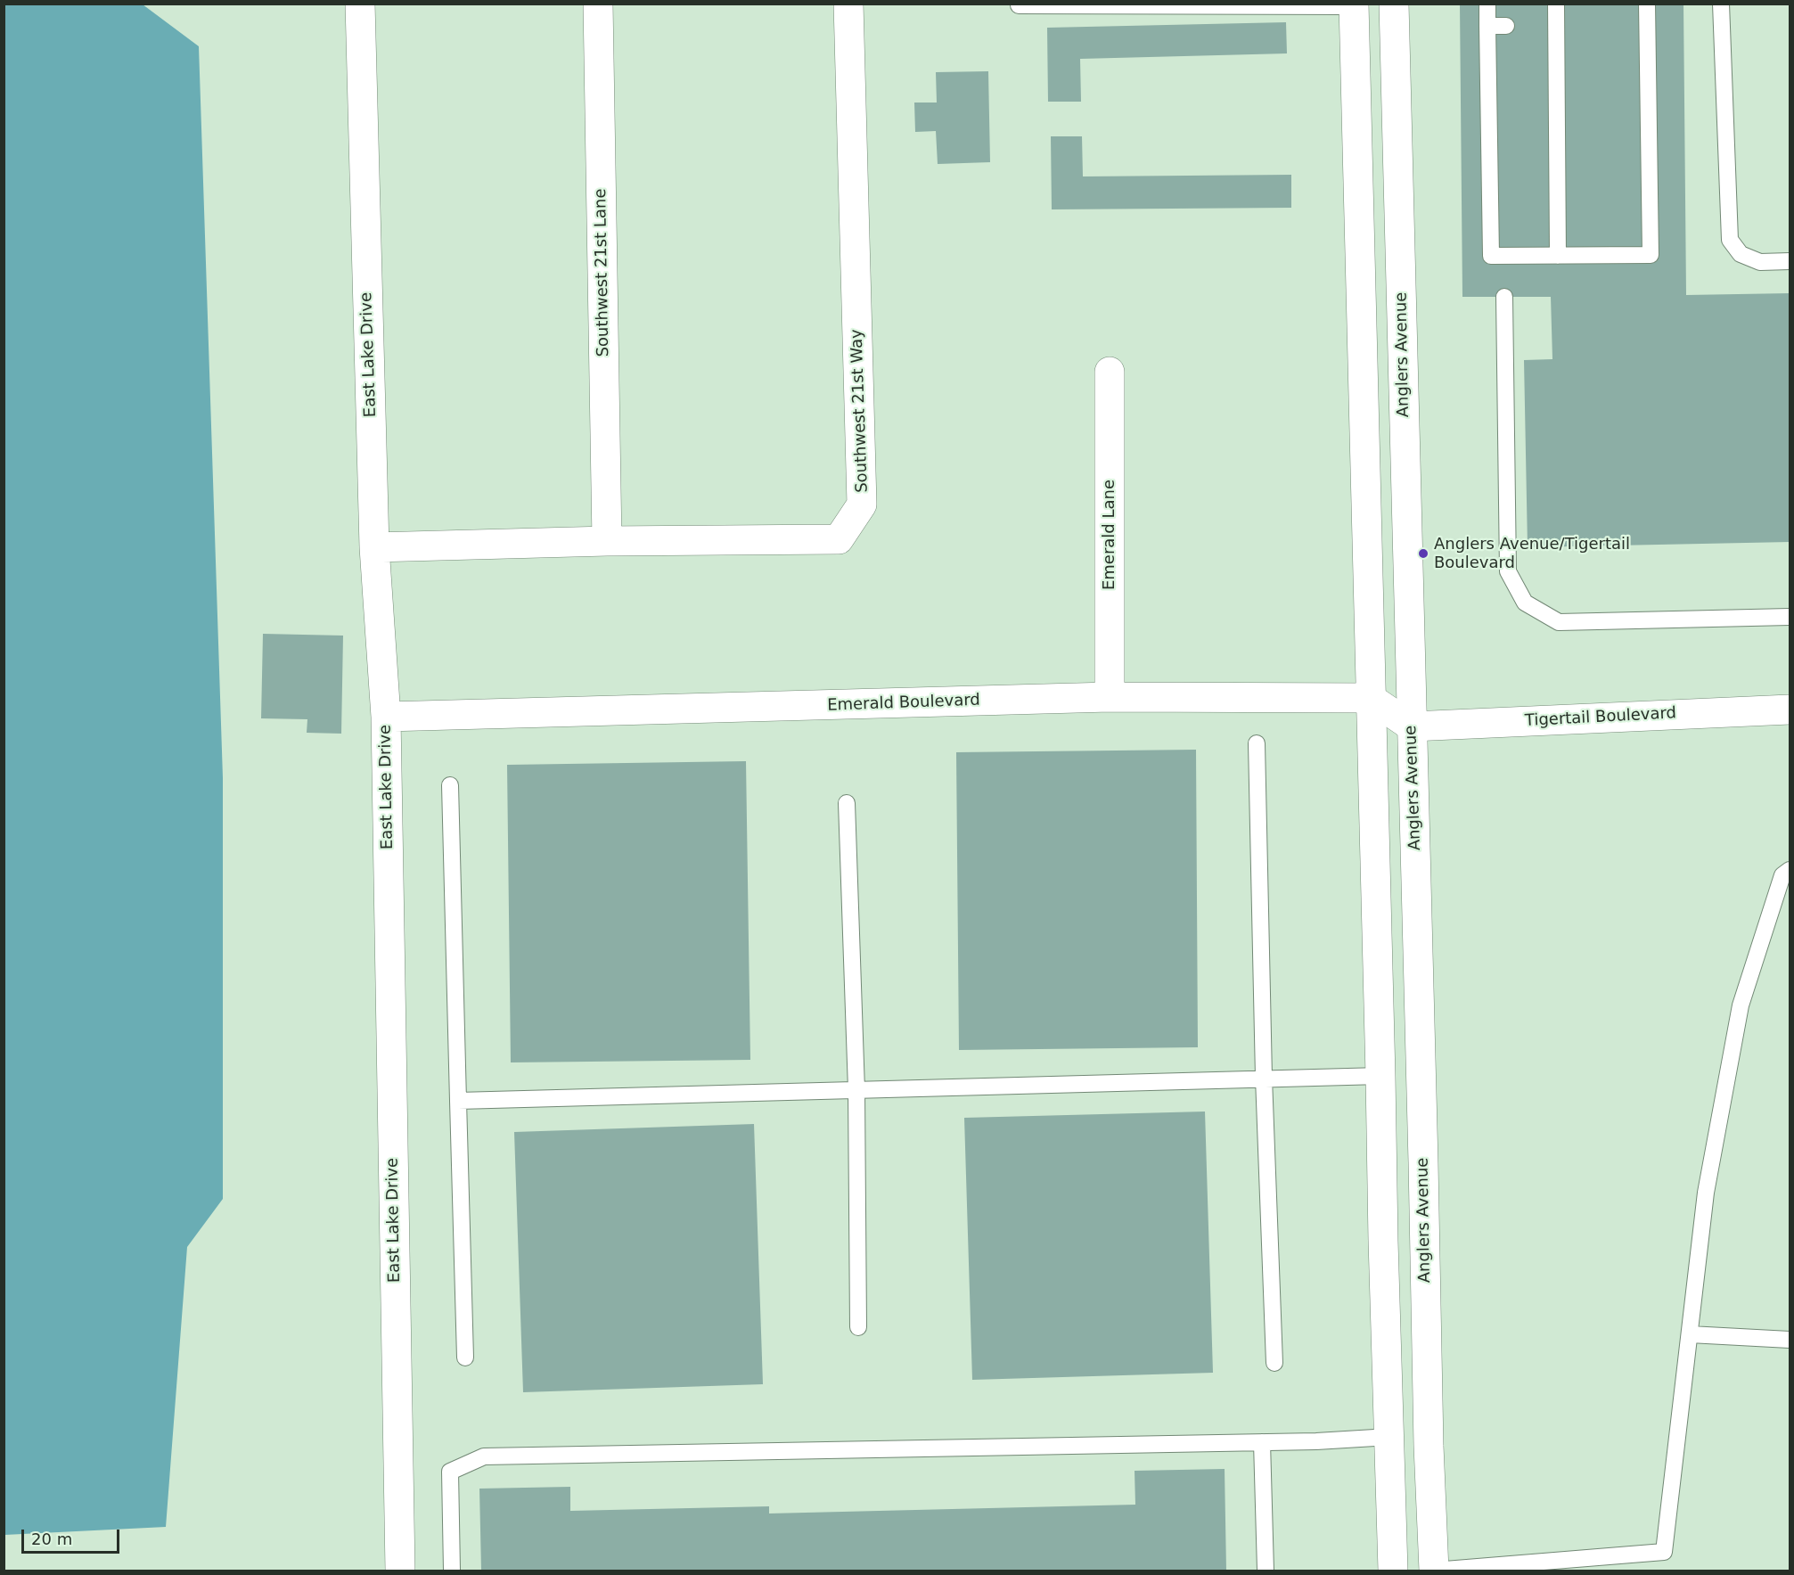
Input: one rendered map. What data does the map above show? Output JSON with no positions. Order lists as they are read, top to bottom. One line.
{"streets":{"street":["Southwest 21st Lane","East Lake Drive","Anglers Avenue","Southwest 21st Way","Emerald Lane","Emerald Boulevard","Tigertail Boulevard"]},"crossings":[["Southwest 21st Lane","Southwest 21st Way"],["East Lake Drive","Southwest 21st Way"],["East Lake Drive","Emerald Boulevard"],["Anglers Avenue","Tigertail Boulevard"],["Emerald Lane","Emerald Boulevard"]],"places":["Anglers Avenue/Tigertail Boulevard"],"scale_bar":"20 m"}
